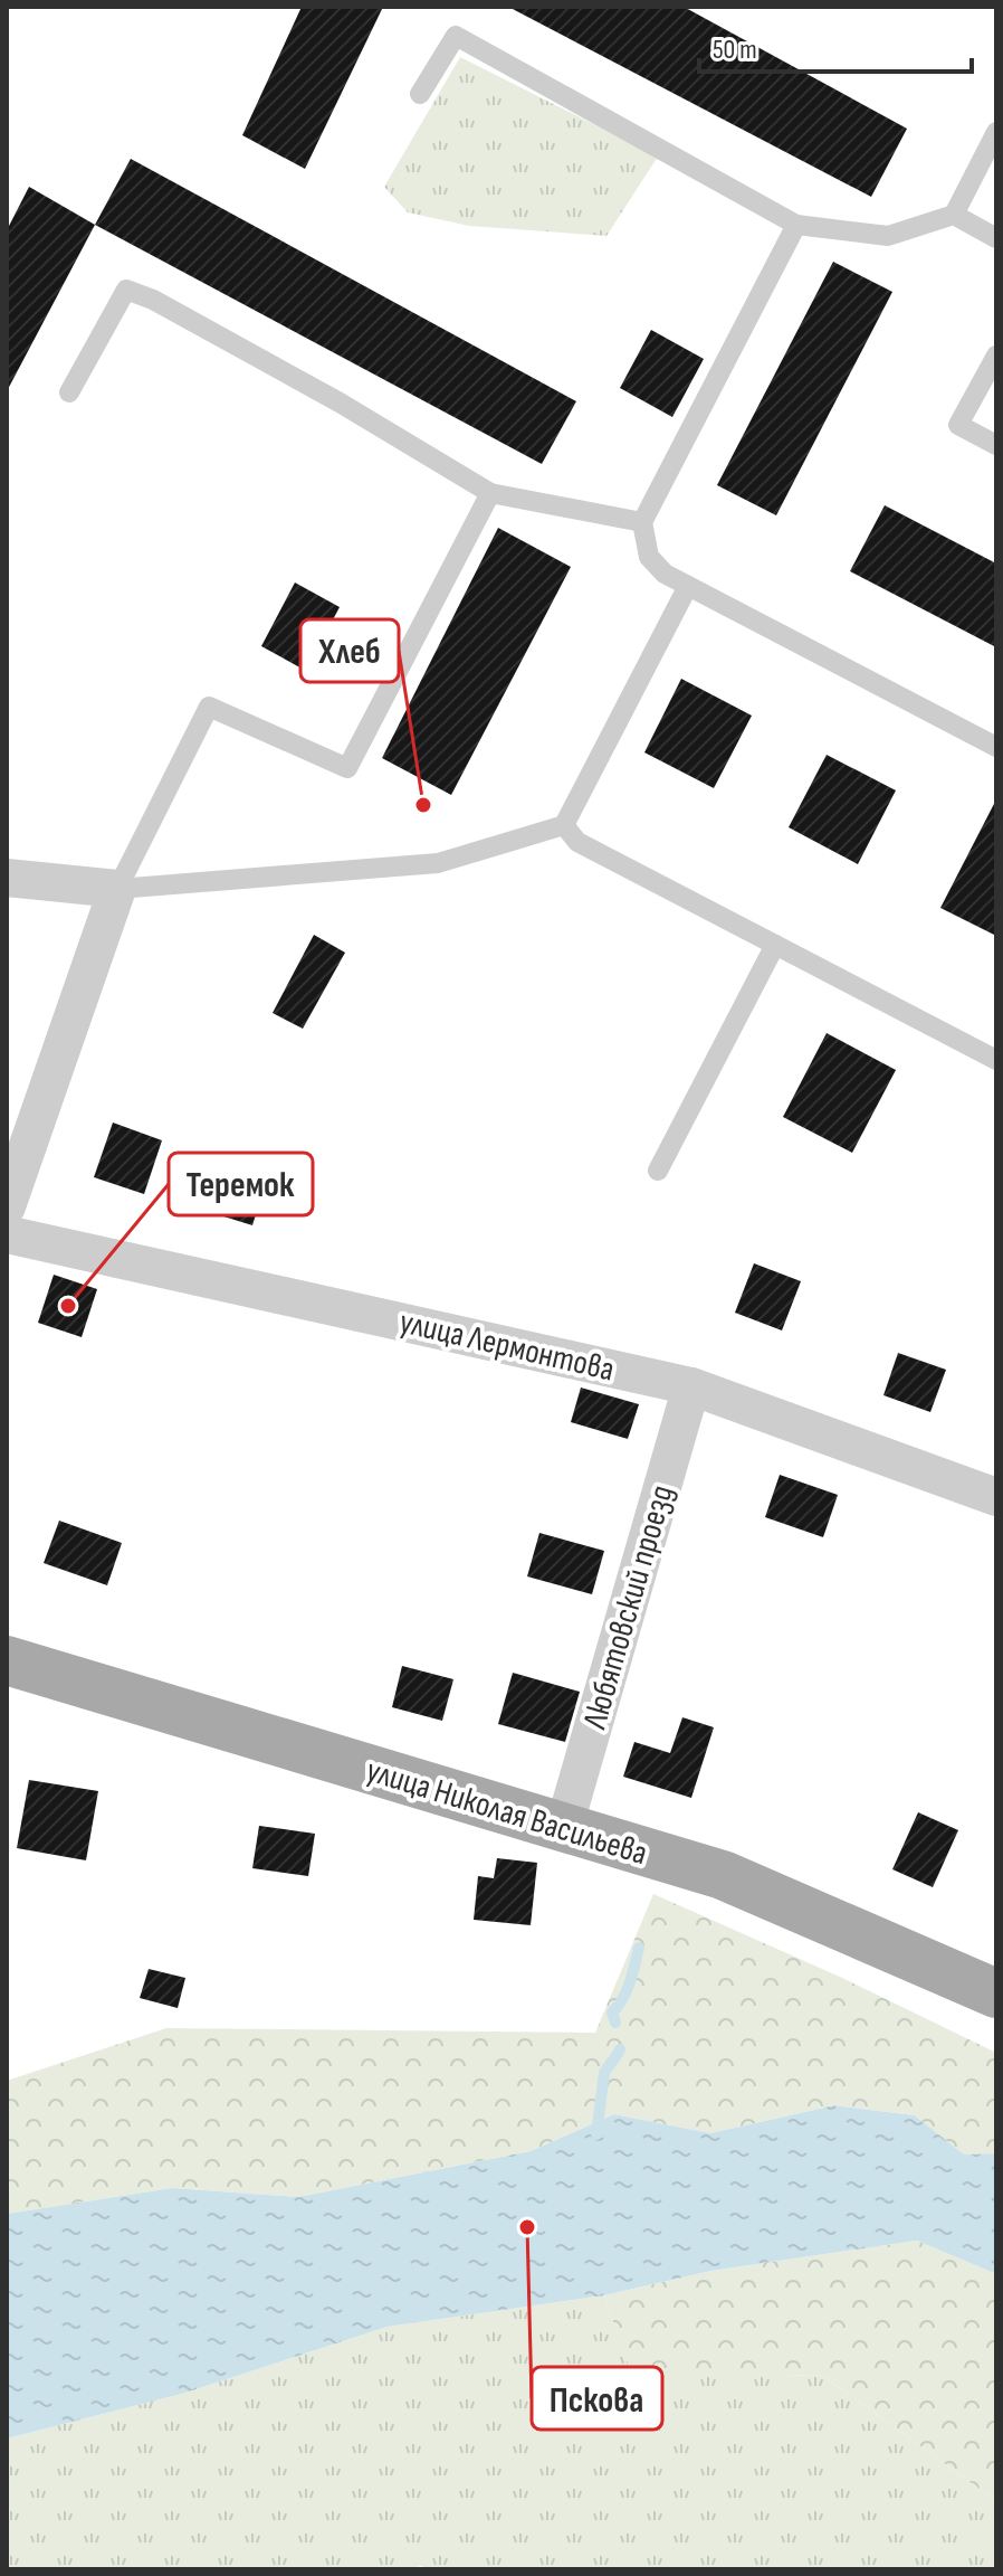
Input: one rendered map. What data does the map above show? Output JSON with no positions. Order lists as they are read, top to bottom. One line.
{"streets":{"main road":["улица Николая Васильева"],"street":["улица Лермонтова","Любятовский проезд"]},"crossings":[["улица Лермонтова","Любятовский проезд"],["Любятовский проезд","улица Николая Васильева"]],"places":["Хлеб","Теремок","Пскова"],"scale_bar":"50 m"}
